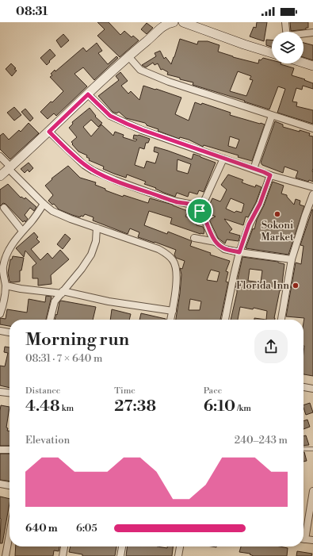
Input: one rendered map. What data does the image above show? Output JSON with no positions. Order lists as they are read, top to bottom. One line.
{"places":["Sokoni Market","Florida Inn"],"page":{"status":"08:31","heading":["Morning run","08:31 · 7 × 640 m"],"stats":[["Distance","4.48 km"],["Time","27:38"],["Pace","6:10 /km"]],"chart":["Elevation","240–243 m"],"list":[{"name":"640 m","note":"6:05"}]}}
